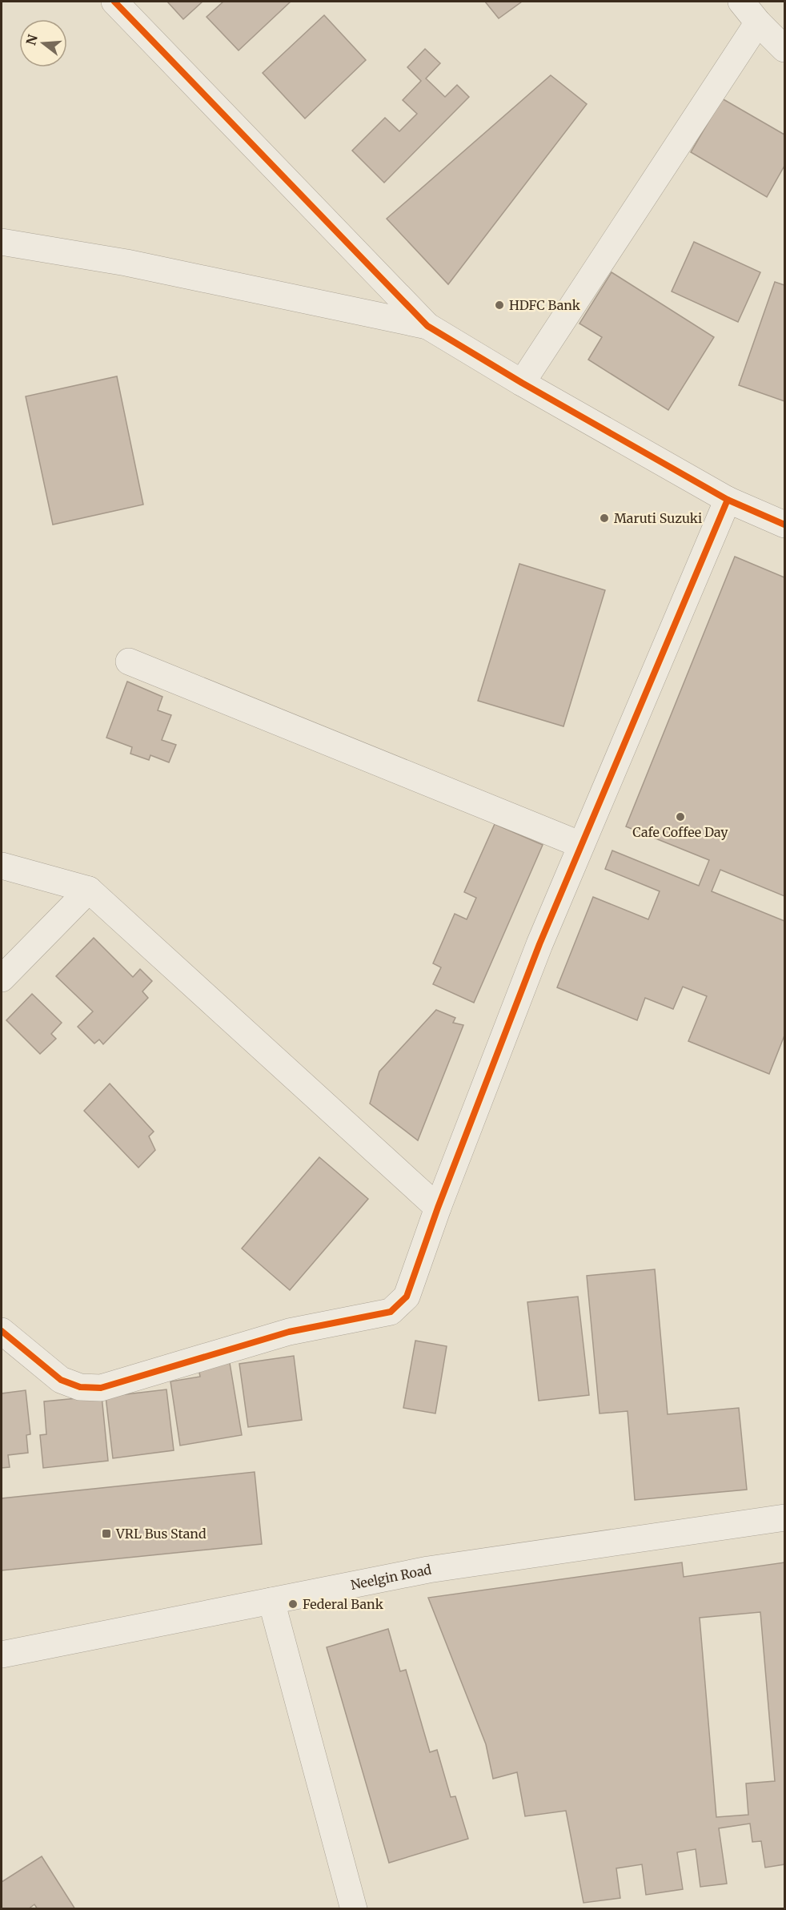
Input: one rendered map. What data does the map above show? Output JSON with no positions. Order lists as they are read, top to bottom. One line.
{"streets":{"street":["Neelgin Road"]},"places":{"other":["HDFC Bank","Maruti Suzuki","Cafe Coffee Day","Federal Bank"],"transit":["VRL Bus Stand"]},"north":"left"}
